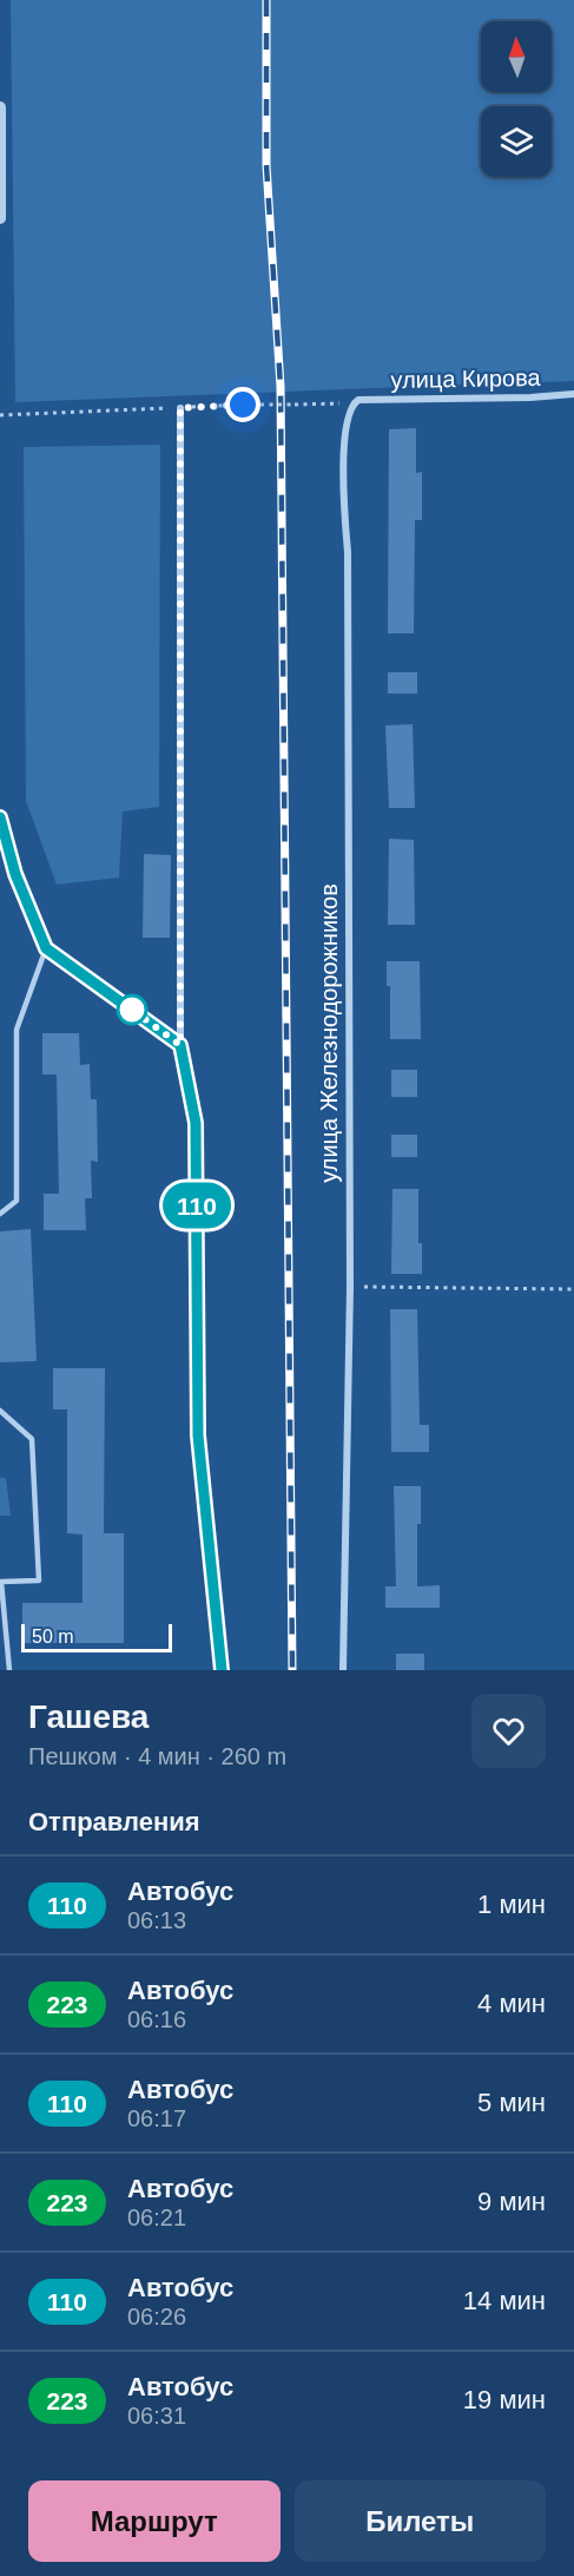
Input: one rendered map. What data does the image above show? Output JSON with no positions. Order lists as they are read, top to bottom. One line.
{"streets":{"street":["улица Кирова","улица Железнодорожников"]},"crossings":[["улица Кирова","улица Железнодорожников"]],"lines":["bus line 110"],"scale_bar":"50 m","north":"top","page":{"on_map":"110","scale":"50 m","heading":[["Гашева","Пешком · 4 мин · 260 m"],"Отправления"],"list":[{"mark":"110","name":"Автобус","note":"06:13","value":"1 мин"},{"mark":"223","name":"Автобус","note":"06:16","value":"4 мин"},{"mark":"110","name":"Автобус","note":"06:17","value":"5 мин"},{"mark":"223","name":"Автобус","note":"06:21","value":"9 мин"},{"mark":"110","name":"Автобус","note":"06:26","value":"14 мин"},{"mark":"223","name":"Автобус","note":"06:31","value":"19 мин"}],"buttons":["Маршрут","Билеты"]}}
